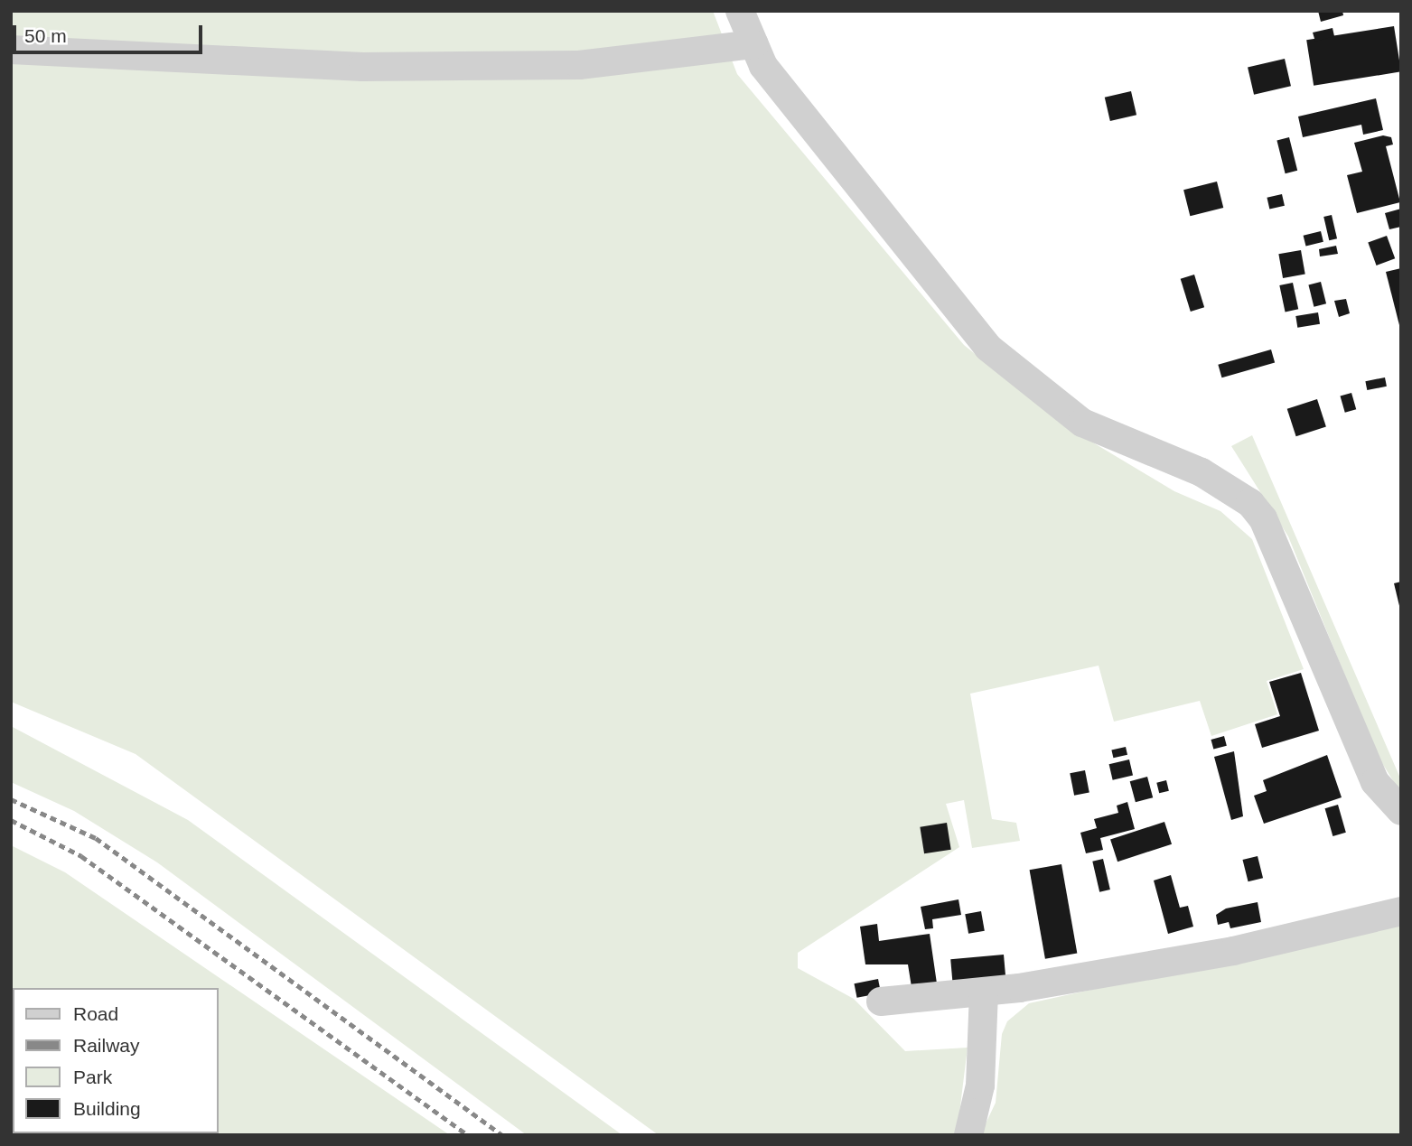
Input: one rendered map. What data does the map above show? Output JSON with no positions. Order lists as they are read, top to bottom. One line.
{"legend":["Road","Railway","Park","Building"],"scale_bar":"50 m"}
